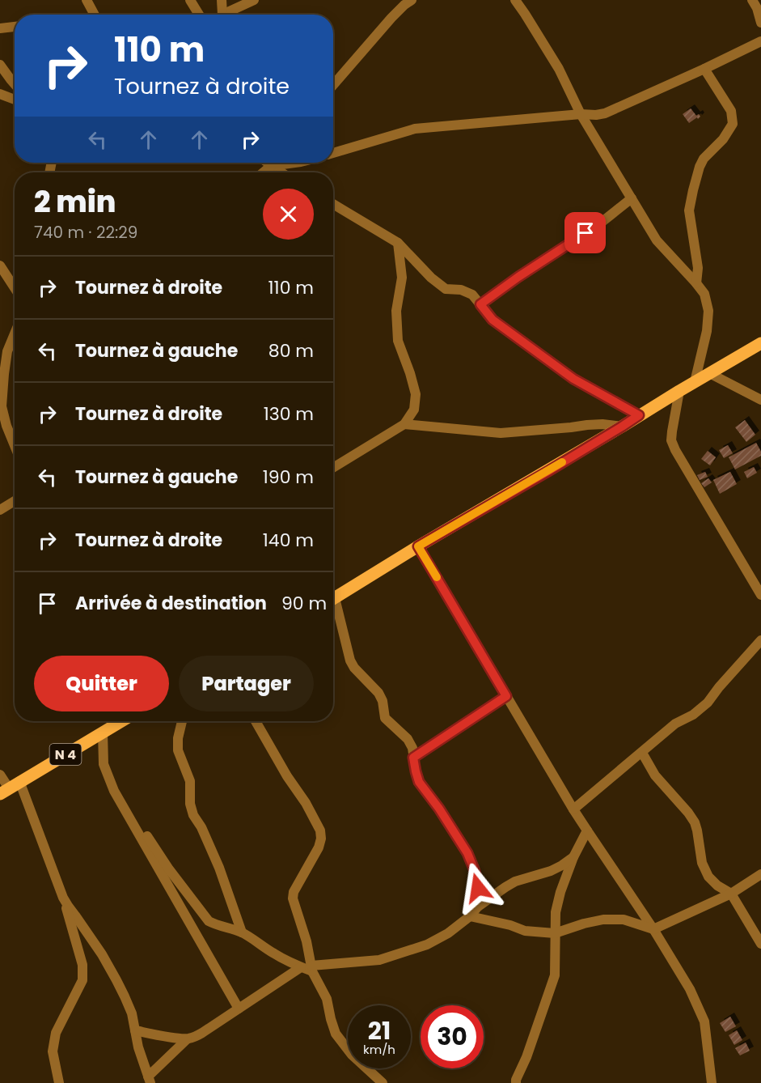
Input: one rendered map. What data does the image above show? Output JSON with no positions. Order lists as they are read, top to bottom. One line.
{"streets":{"main road":["N 4"]},"page":{"turn":["110 m","Tournez à droite"],"heading":["2 min","740 m · 22:29"],"list":[{"name":"Tournez à droite","value":"110 m"},{"name":"Tournez à gauche","value":"80 m"},{"name":"Tournez à droite","value":"130 m"},{"name":"Tournez à gauche","value":"190 m"},{"name":"Tournez à droite","value":"140 m"},{"name":"Arrivée à destination","value":"90 m"}],"buttons":["Quitter","Partager"],"speed":"21 km/h","limit":"30"}}
